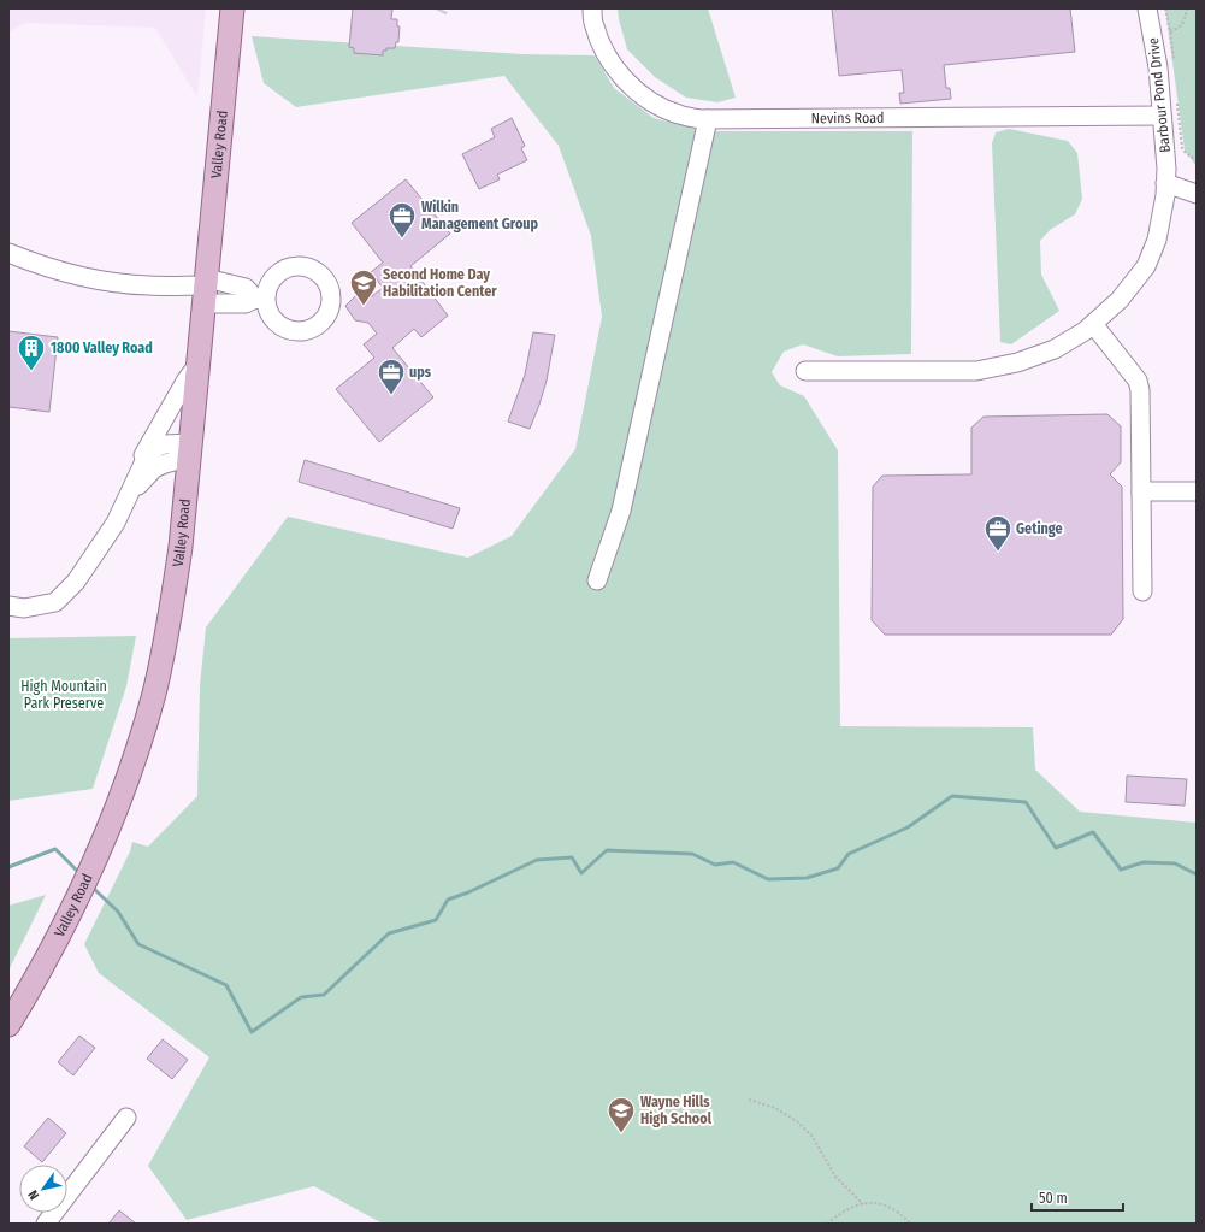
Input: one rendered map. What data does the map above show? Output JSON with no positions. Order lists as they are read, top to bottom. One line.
{"streets":{"main road":["Valley Road"],"street":["Barbour Pond Drive","Nevins Road"]},"crossings":[["Barbour Pond Drive","Nevins Road"]],"parks":["High Mountain Park Preserve"],"places":{"office":["Wilkin Management Group","ups","Getinge"],"school or university":["Second Home Day Habilitation Center","Wayne Hills High School"],"building":["1800 Valley Road"]},"scale_bar":"50 m","north":"bottom left"}
